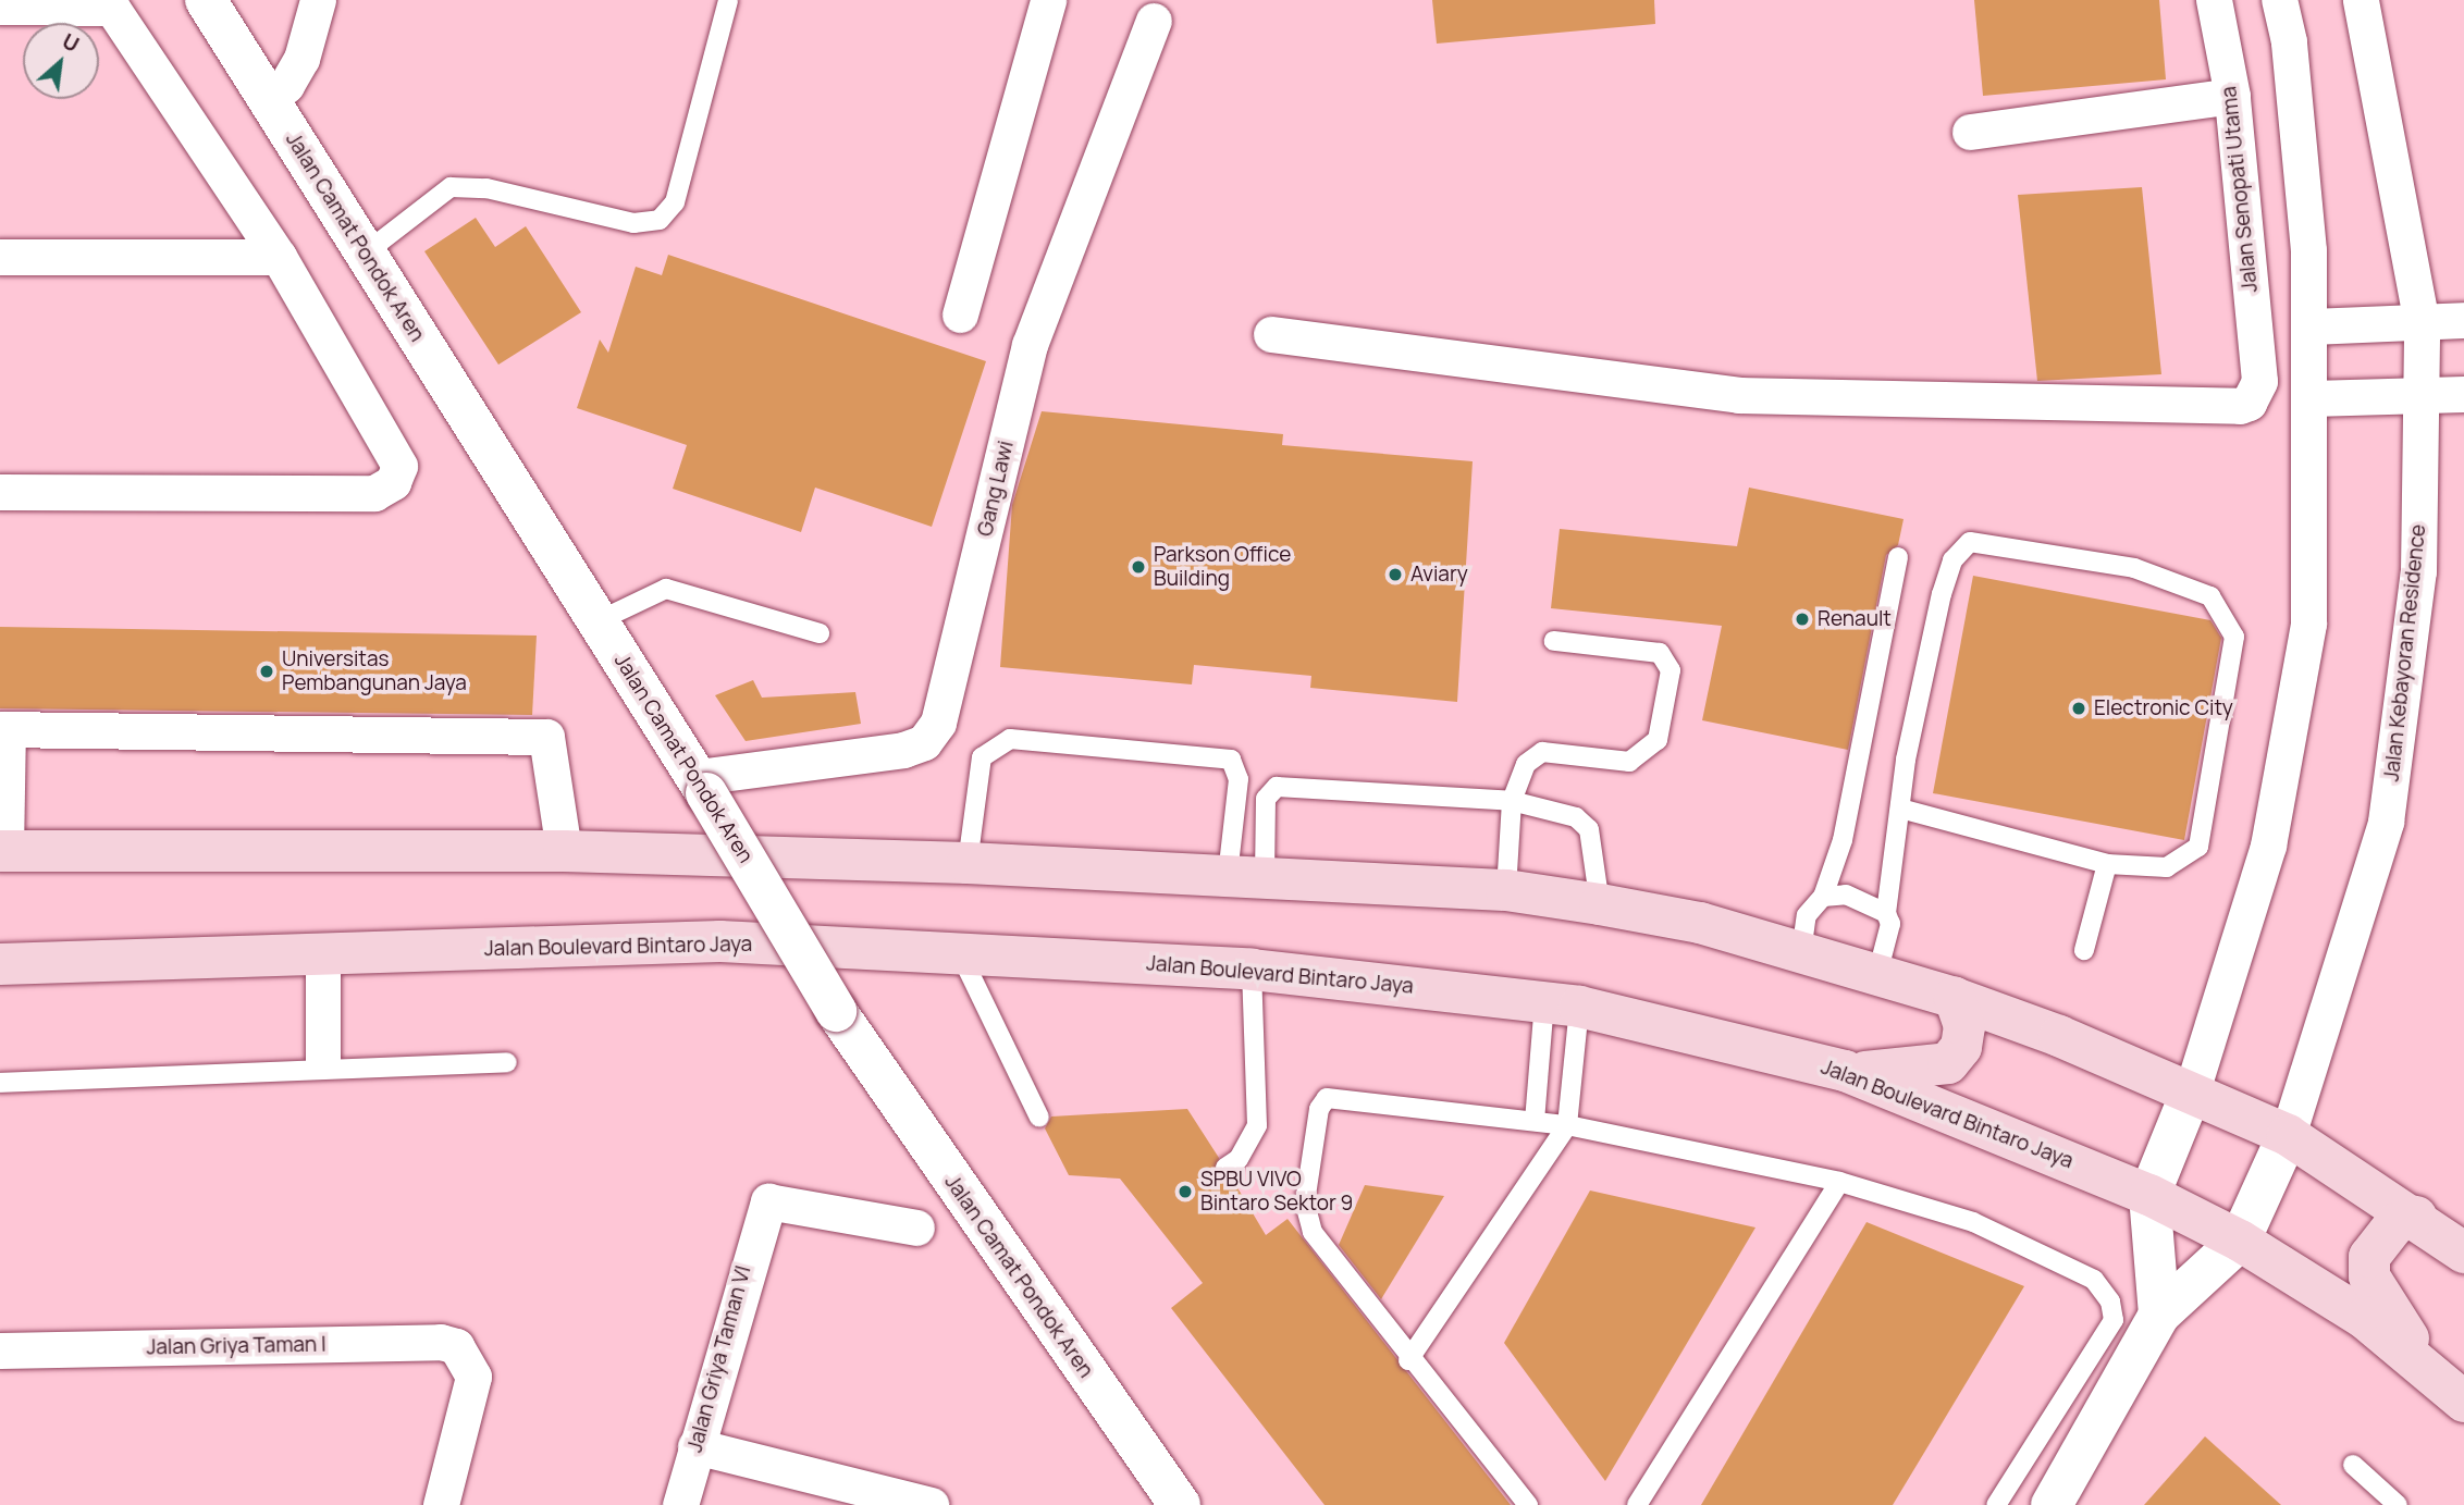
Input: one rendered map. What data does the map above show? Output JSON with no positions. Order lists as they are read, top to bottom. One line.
{"streets":{"main road":["Jalan Camat Pondok Aren","Jalan Kebayoran Residence","Jalan Boulevard Bintaro Jaya"],"street":["Jalan Senopati Utama","Gang Lawi","Jalan Griya Taman I","Jalan Griya Taman VI"]},"crossings":[["Jalan Camat Pondok Aren","Gang Lawi"],["Jalan Kebayoran Residence","Jalan Boulevard Bintaro Jaya"]],"places":["Parkson Office Building","Aviary","Renault","Universitas Pembangunan Jaya","Electronic City","SPBU VIVO Bintaro Sektor 9"],"north":"top right"}
